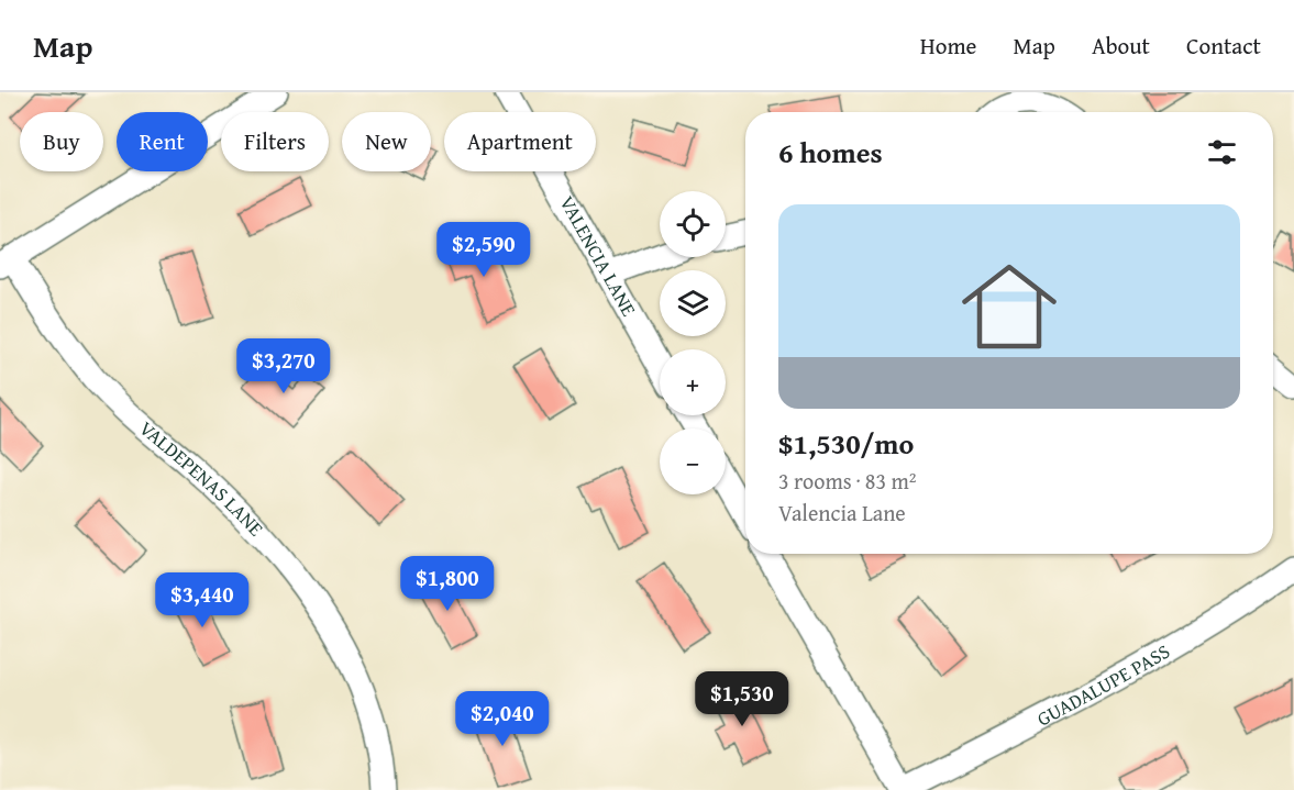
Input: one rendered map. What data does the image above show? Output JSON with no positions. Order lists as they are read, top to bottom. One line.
{"streets":{"street":["VALENCIA LANE","VALDEPENAS LANE","GUADALUPE PASS"]},"page":{"header":"Map","nav":["Home","Map","About","Contact"],"chip":["Buy","Rent","Filters","New","Apartment"],"heading":"6 homes","map_buttons":["+","−"],"list":[{"name":"$1,530/mo","note":"3 rooms · 83 m² · Valencia Lane"}],"price":["$2,590","$3,270","$1,800","$3,440","$1,530","$2,040"]}}
